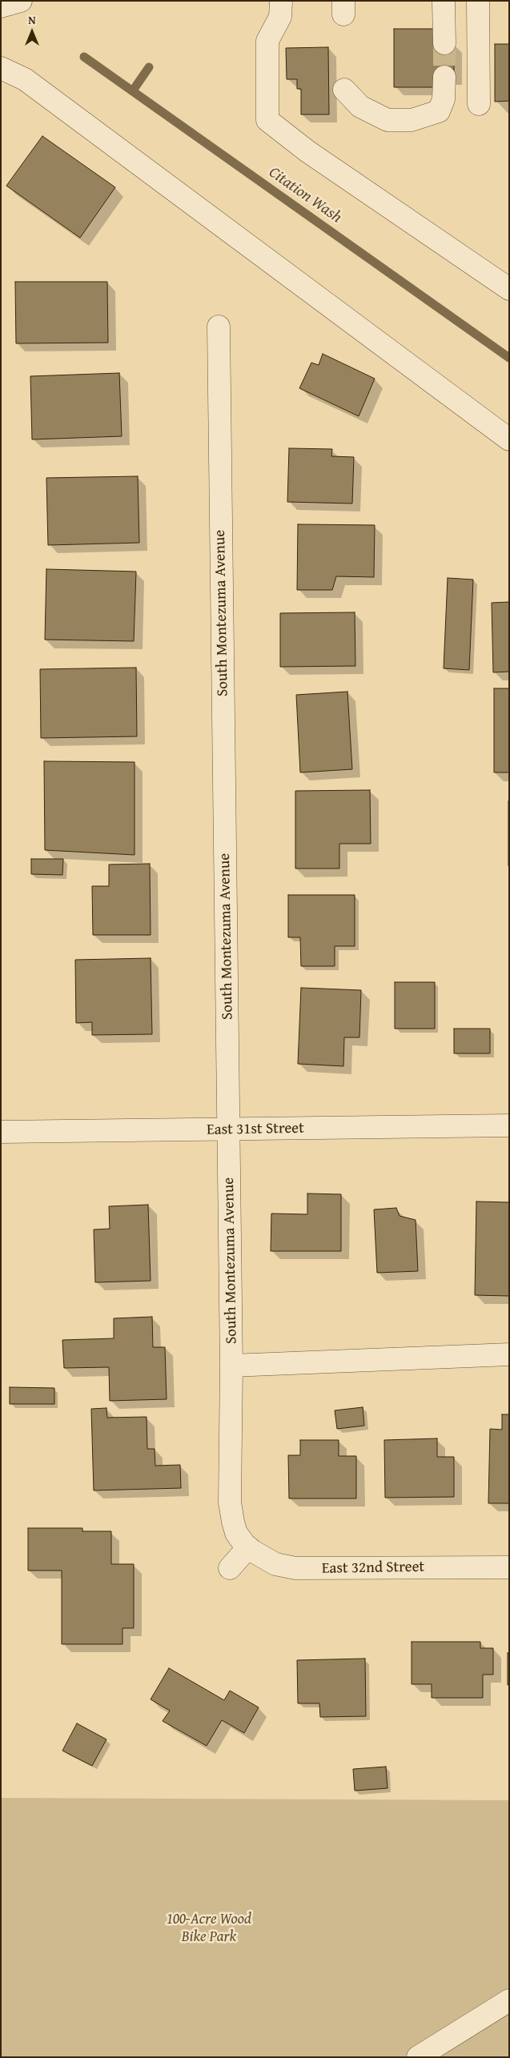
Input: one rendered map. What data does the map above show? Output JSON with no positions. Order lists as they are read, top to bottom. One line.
{"streets":{"street":["South Montezuma Avenue","East 31st Street","East 32nd Street"]},"crossings":[["South Montezuma Avenue","East 31st Street"],["South Montezuma Avenue","East 32nd Street"]],"water":["Citation Wash"],"parks":["100-Acre Wood Bike Park"],"north":"top"}
